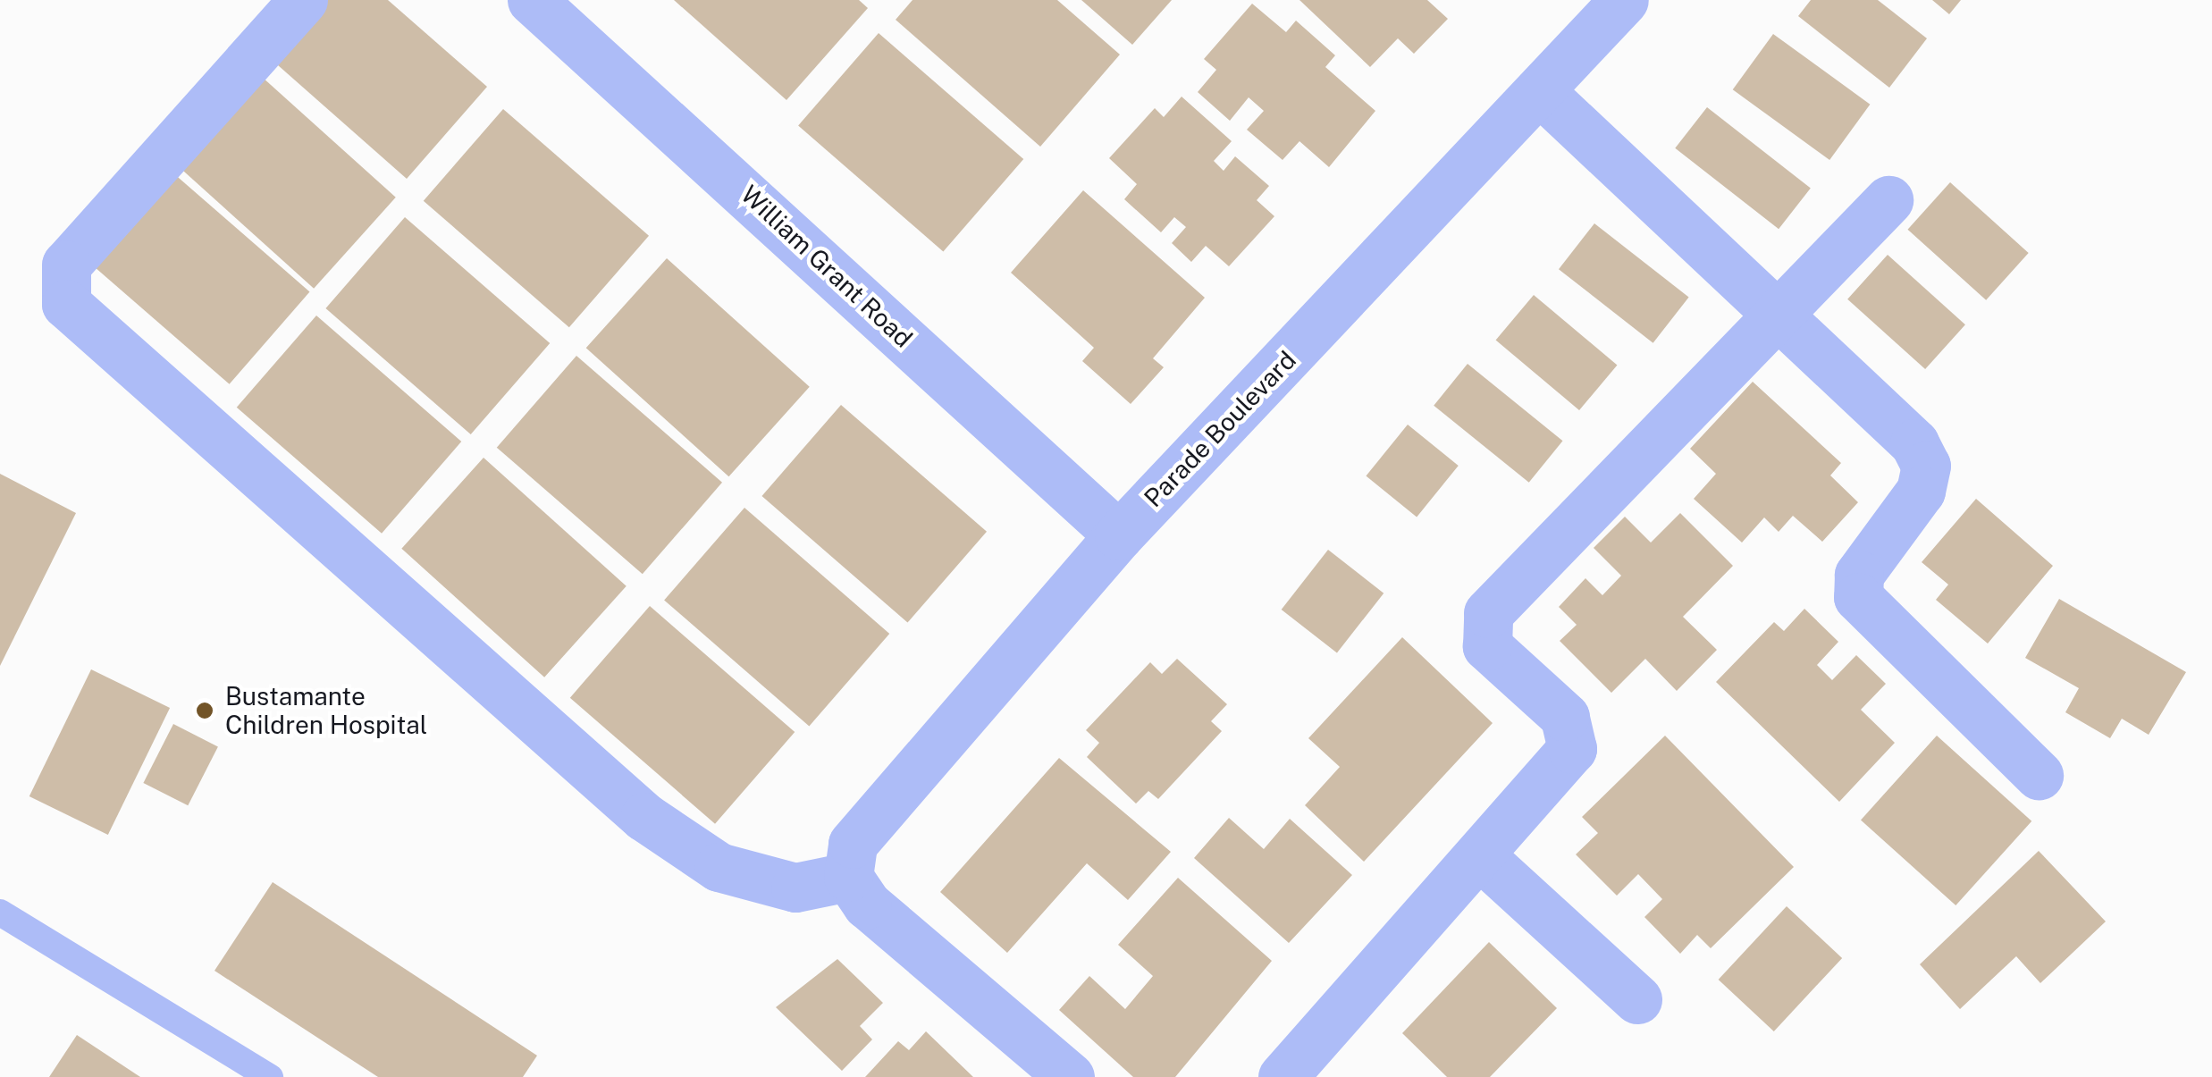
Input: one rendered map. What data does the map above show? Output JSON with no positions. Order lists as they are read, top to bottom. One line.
{"streets":{"street":["William Grant Road","Parade Boulevard"]},"crossings":[["William Grant Road","Parade Boulevard"]],"places":["Bustamante Children Hospital"]}
